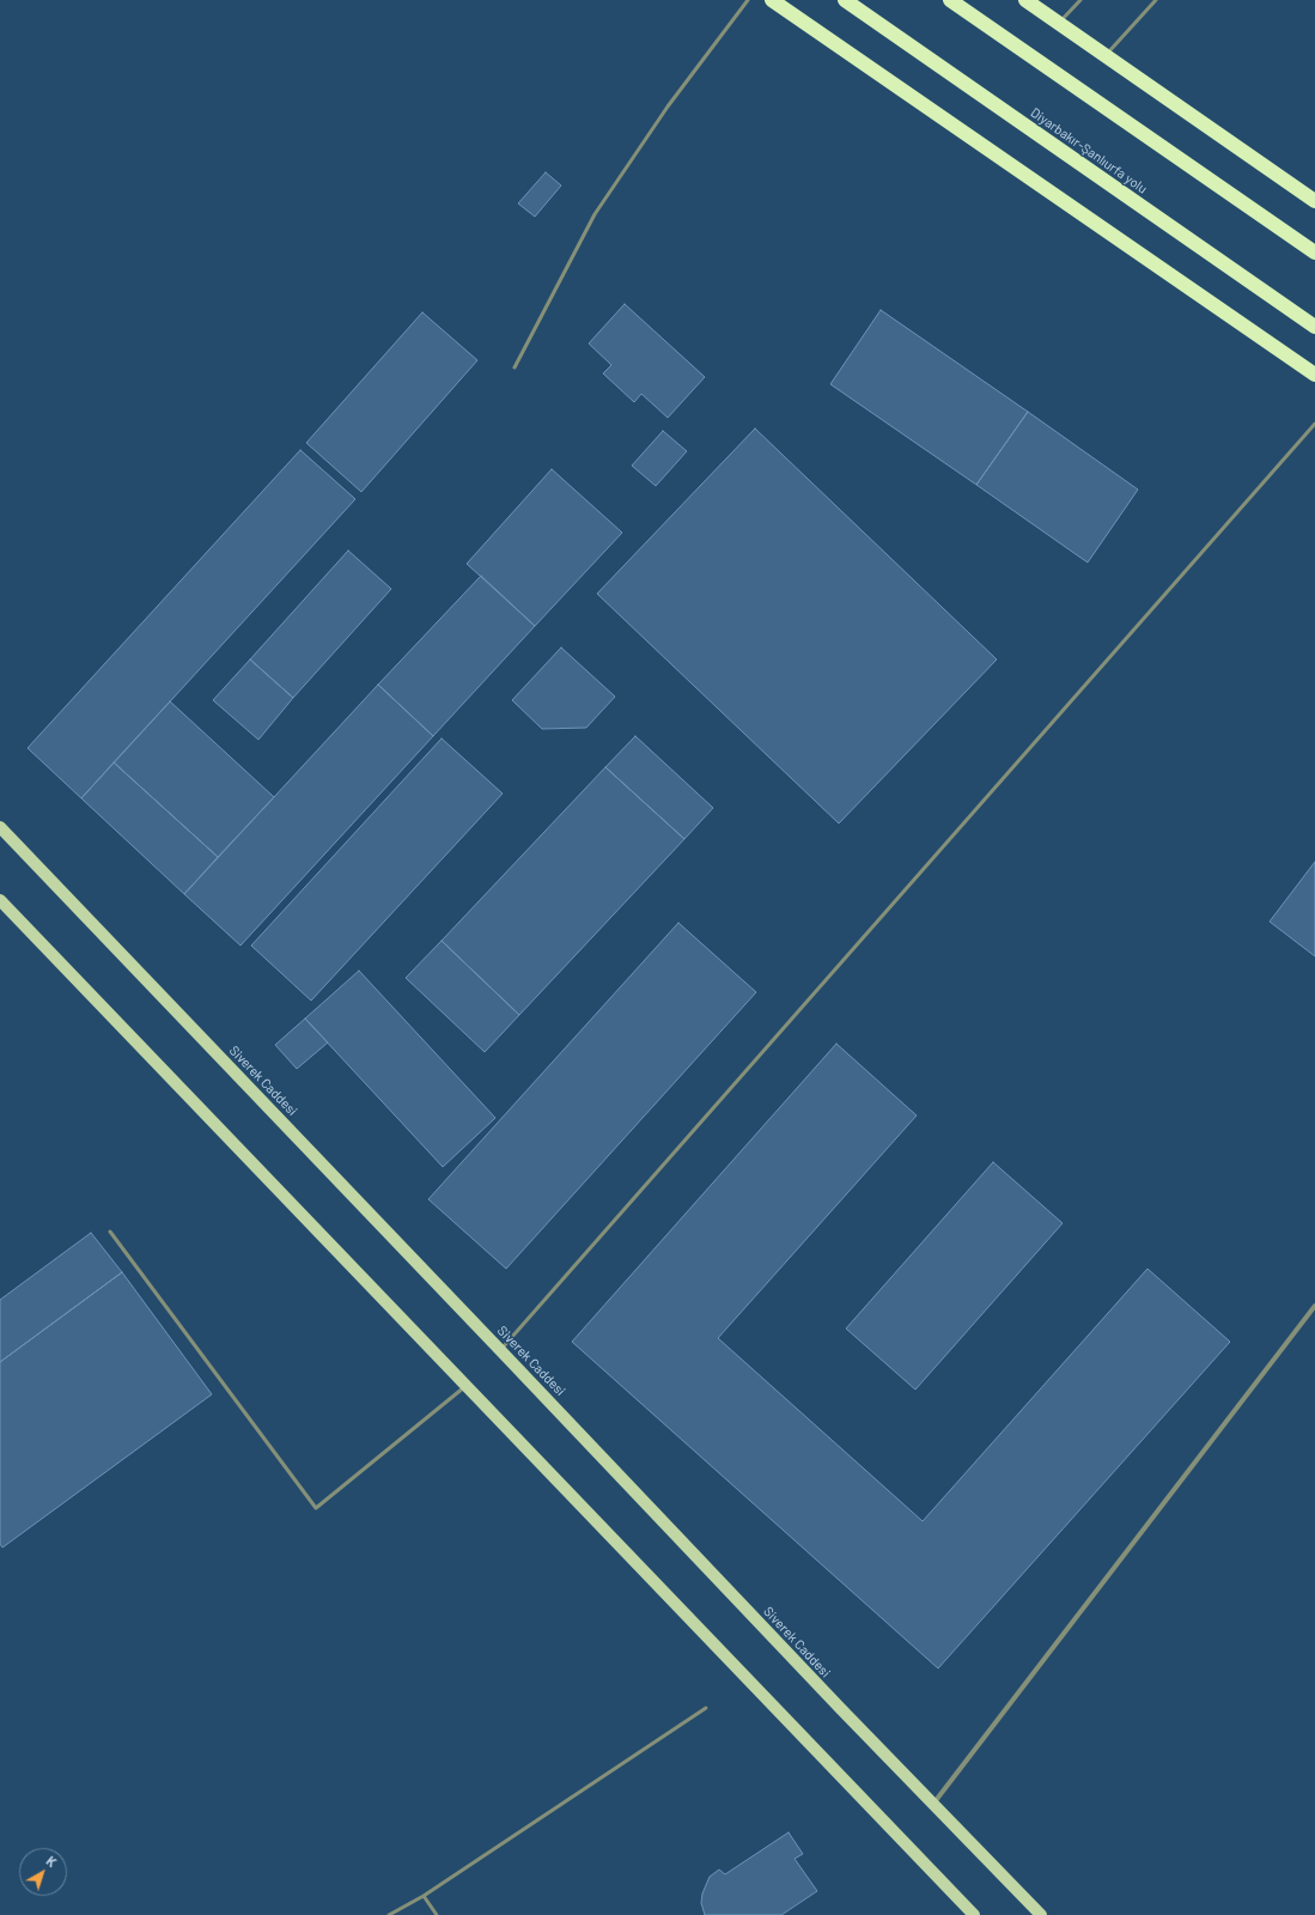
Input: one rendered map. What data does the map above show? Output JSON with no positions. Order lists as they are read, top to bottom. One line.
{"streets":{"highway":["Diyarbakır-Şanlıurfa yolu"],"main road":["Siverek Caddesi"]},"north":"top right"}
